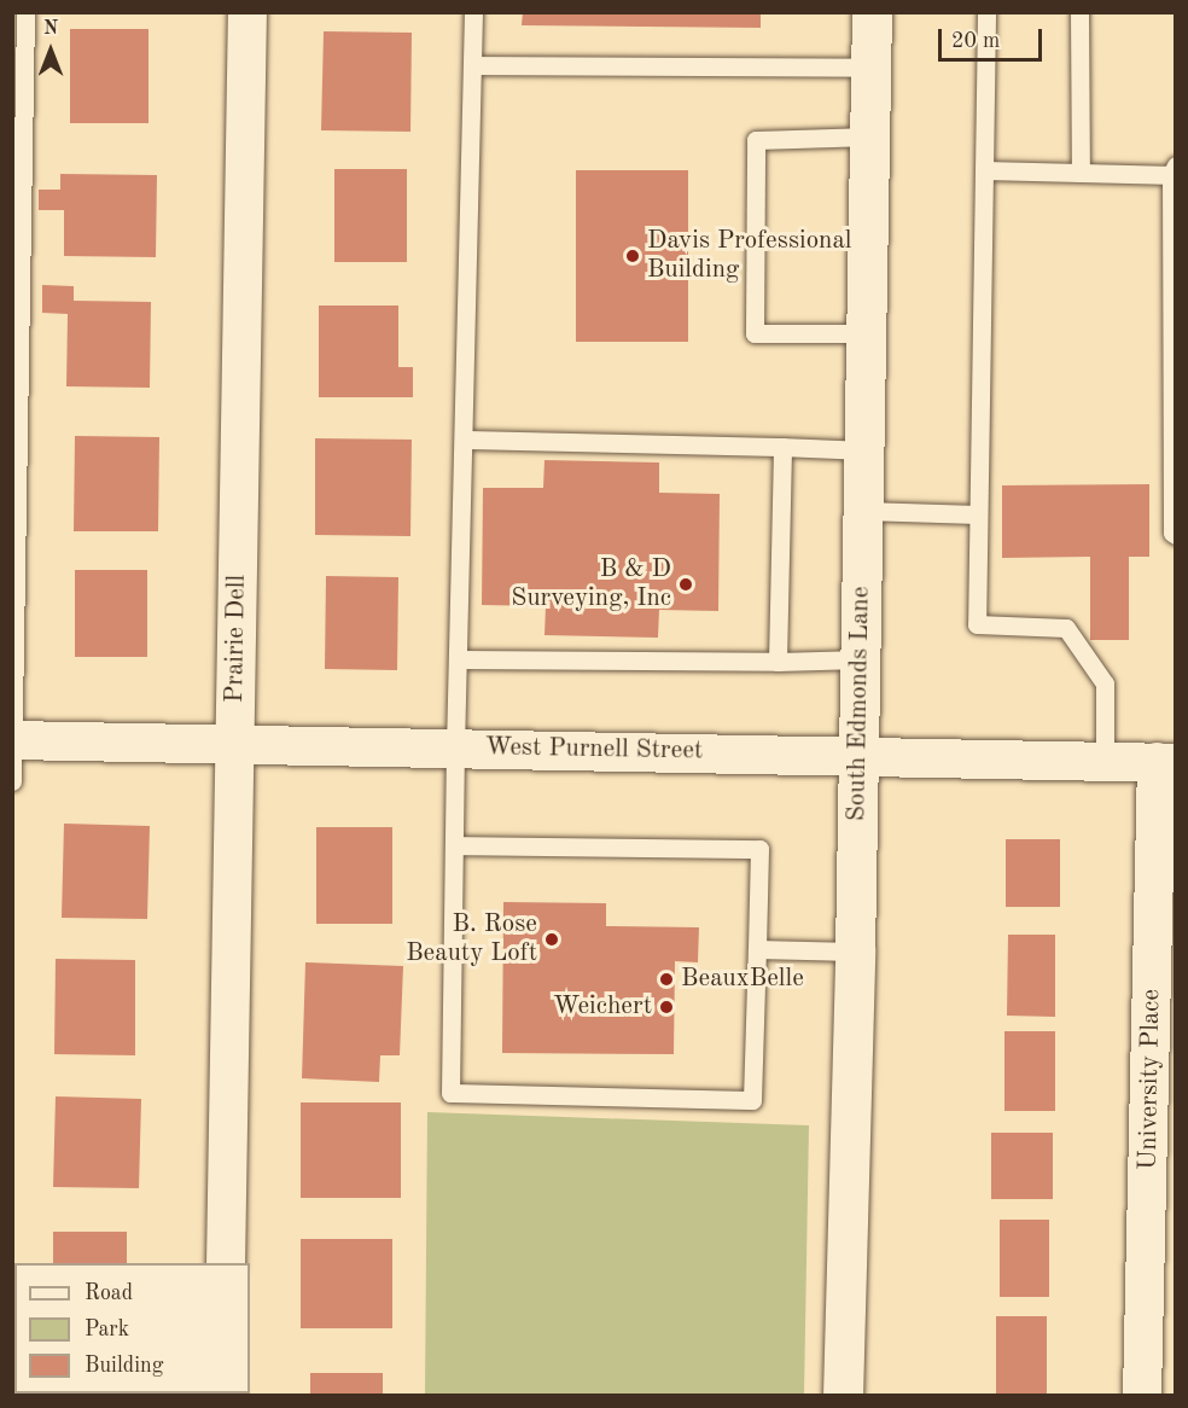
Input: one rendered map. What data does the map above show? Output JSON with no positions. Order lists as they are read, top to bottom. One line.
{"streets":{"street":["Prairie Dell","South Edmonds Lane","West Purnell Street","University Place"]},"crossings":[["Prairie Dell","West Purnell Street"],["South Edmonds Lane","West Purnell Street"],["West Purnell Street","University Place"]],"places":["Davis Professional Building","B & D Surveying, Inc","B. Rose Beauty Loft","BeauxBelle","Weichert"],"legend":["Road","Park","Building"],"scale_bar":"20 m","north":"top"}
